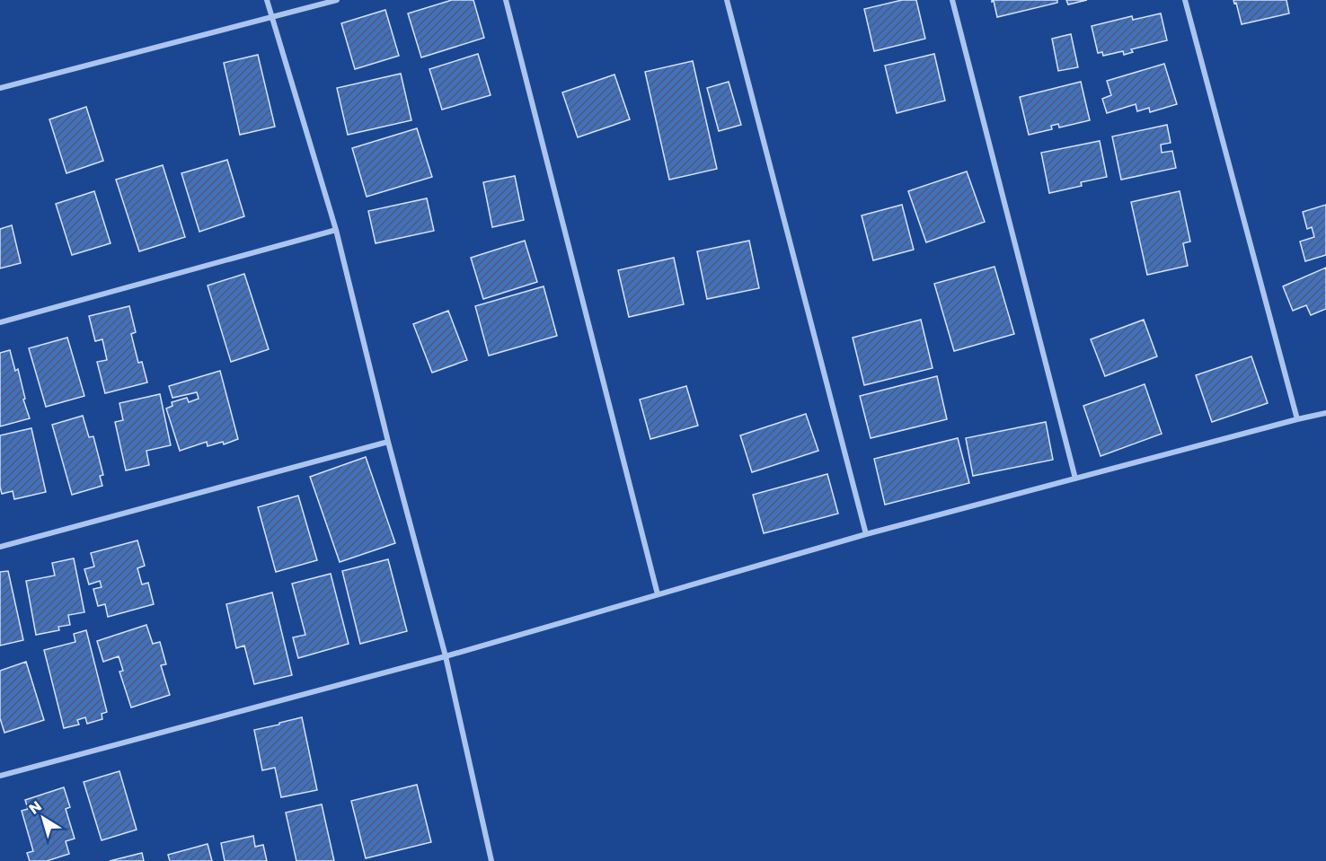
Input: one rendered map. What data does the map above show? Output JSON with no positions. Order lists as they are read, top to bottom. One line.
{"north":"top left"}
